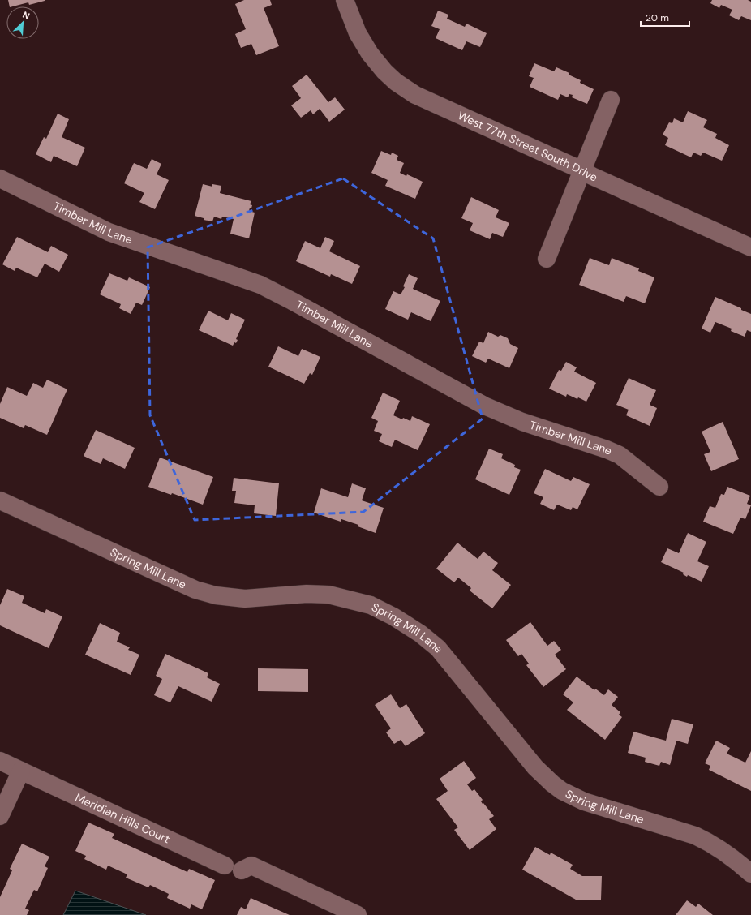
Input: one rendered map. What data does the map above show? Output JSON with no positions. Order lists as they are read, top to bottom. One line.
{"streets":{"street":["West 77th Street South Drive","Timber Mill Lane","Spring Mill Lane","Meridian Hills Court"]},"scale_bar":"20 m","north":"top right"}
